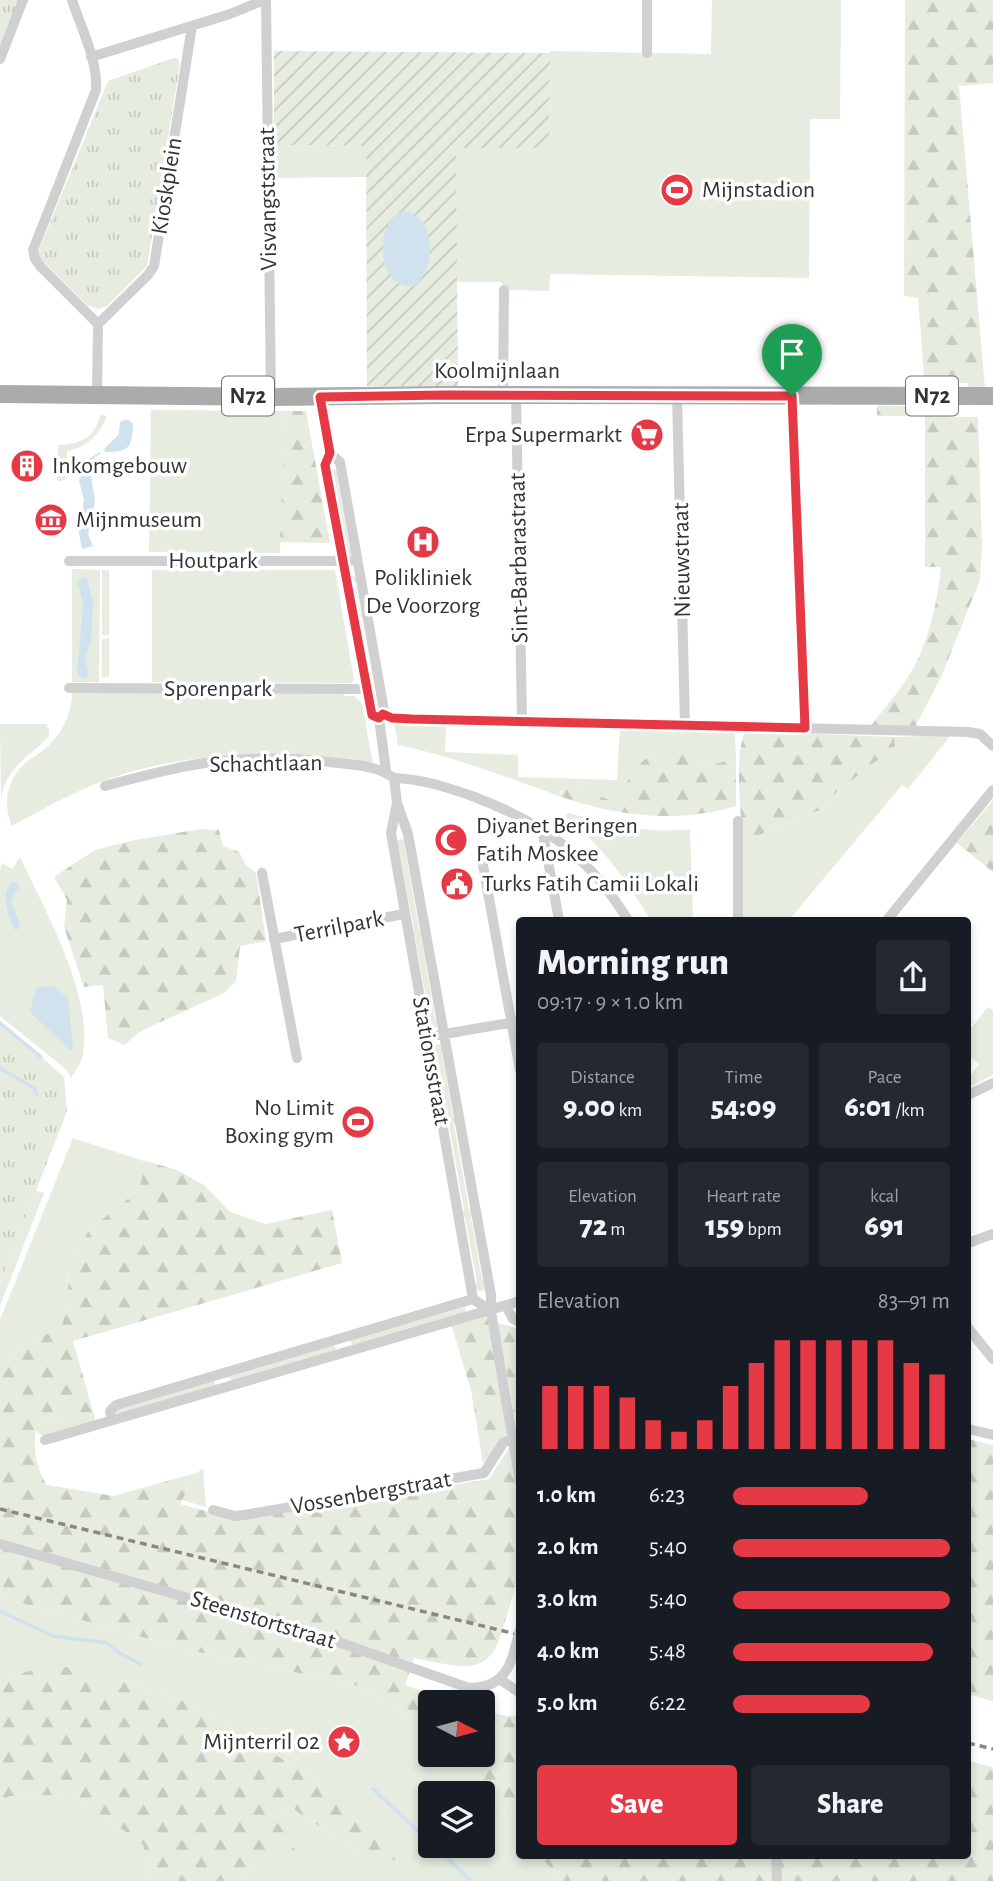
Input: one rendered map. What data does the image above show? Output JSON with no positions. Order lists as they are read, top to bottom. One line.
{"streets":{"main road":["Koolmijnlaan","N72"],"street":["Kioskplein","Visvangststraat","Sint-Barbarastraat","Nieuwstraat","Houtpark","Sporenpark","Schachtlaan","Terrilpark","Stationsstraat","Vossenbergstraat","Steenstortstraat"]},"crossings":[["Visvangststraat","Koolmijnlaan"],["Koolmijnlaan","Sint-Barbarastraat"],["Koolmijnlaan","Nieuwstraat"],["Koolmijnlaan","Stationsstraat"],["Houtpark","Stationsstraat"],["Sporenpark","Stationsstraat"],["Schachtlaan","Stationsstraat"],["Terrilpark","Stationsstraat"],["Stationsstraat","Vossenbergstraat"]],"places":{"sports":["Mijnstadion","No Limit Boxing gym"],"supermarket":["Erpa Supermarkt"],"building":["Inkomgebouw"],"museum":["Mijnmuseum"],"hospital":["Polikliniek De Voorzorg"],"mosque":["Diyanet Beringen Fatih Moskee"],"public building":["Turks Fatih Camii Lokali"],"place":["Mijnterril 02"]},"north":"right","page":{"heading":["Morning run","09:17 · 9 × 1.0 km"],"stats":[["Distance","9.00 km"],["Time","54:09"],["Pace","6:01 /km"],["Elevation","72 m"],["Heart rate","159 bpm"],["kcal","691"]],"chart":["Elevation","83–91 m"],"list":[{"name":"1.0 km","note":"6:23"},{"name":"2.0 km","note":"5:40"},{"name":"3.0 km","note":"5:40"},{"name":"4.0 km","note":"5:48"},{"name":"5.0 km","note":"6:22"}],"buttons":["Save","Share"]}}
